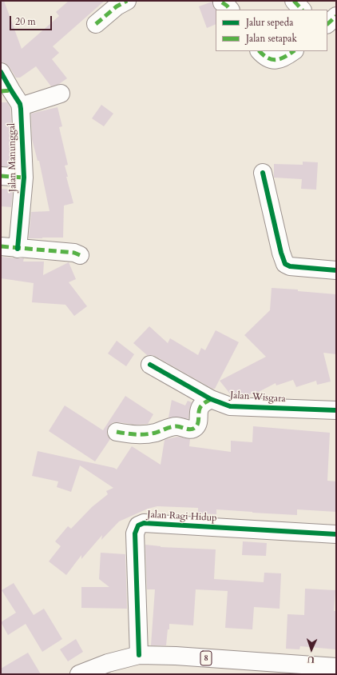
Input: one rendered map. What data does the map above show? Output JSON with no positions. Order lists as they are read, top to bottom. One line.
{"streets":{"main road":["Jalan Manunggal","Jalan Wisgara","Jalan Ragi Hidup","8"]},"crossings":[["Jalan Ragi Hidup","8"]],"legend":["Jalur sepeda","Jalan setapak"],"scale_bar":"20 m","north":"bottom"}
